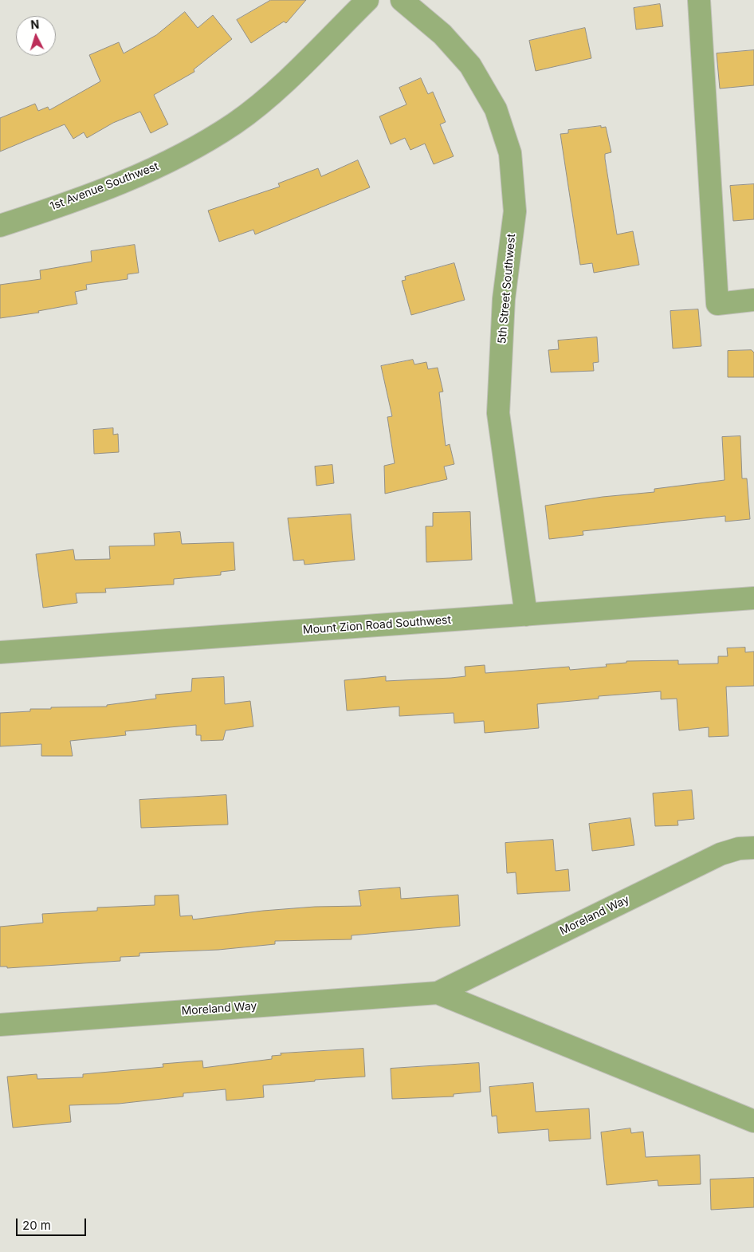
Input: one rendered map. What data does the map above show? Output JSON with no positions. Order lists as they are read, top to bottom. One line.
{"streets":{"street":["1st Avenue Southwest","5th Street Southwest","Mount Zion Road Southwest","Moreland Way"]},"crossings":[["5th Street Southwest","Mount Zion Road Southwest"]],"scale_bar":"20 m","north":"top"}
